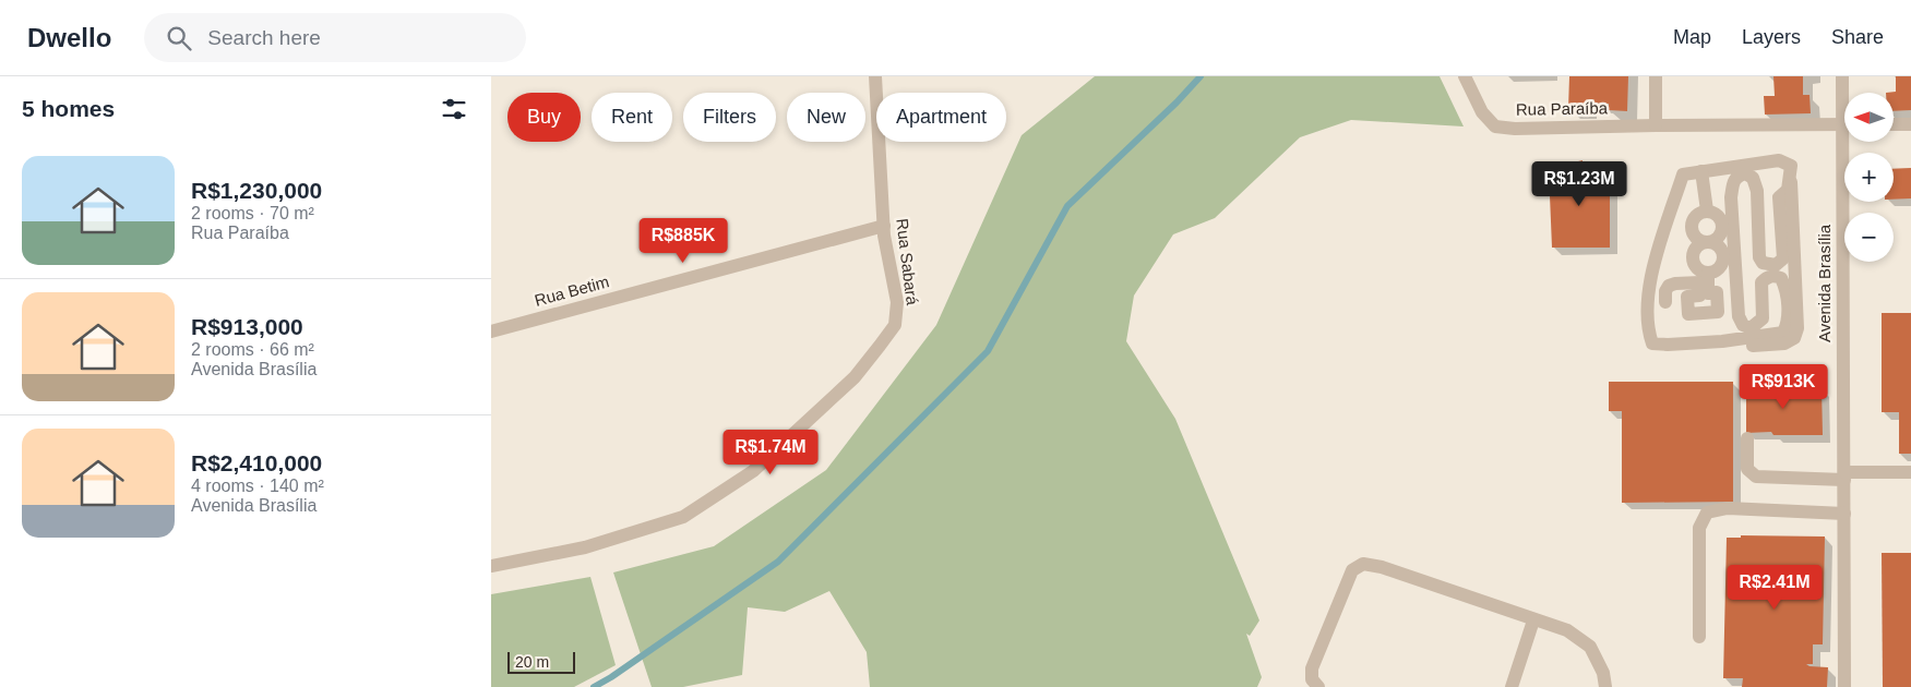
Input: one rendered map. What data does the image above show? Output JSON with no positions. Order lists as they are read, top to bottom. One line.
{"streets":{"street":["Rua Paraíba","Rua Sabará","Avenida Brasília","Rua Betim"]},"crossings":[["Rua Sabará","Rua Betim"]],"scale_bar":"20 m","north":"left","page":{"header":"Dwello","search":"Search here","nav":["Map","Layers","Share"],"heading":"5 homes","map_buttons":["+","−"],"chip":["Buy","Rent","Filters","New","Apartment"],"list":[{"name":"R$1,230,000","note":"2 rooms · 70 m² · Rua Paraíba"},{"name":"R$913,000","note":"2 rooms · 66 m² · Avenida Brasília"},{"name":"R$2,410,000","note":"4 rooms · 140 m² · Avenida Brasília"}],"price":["R$1.23M","R$885K","R$913K","R$1.74M","R$2.41M"],"scale":"20 m"}}
